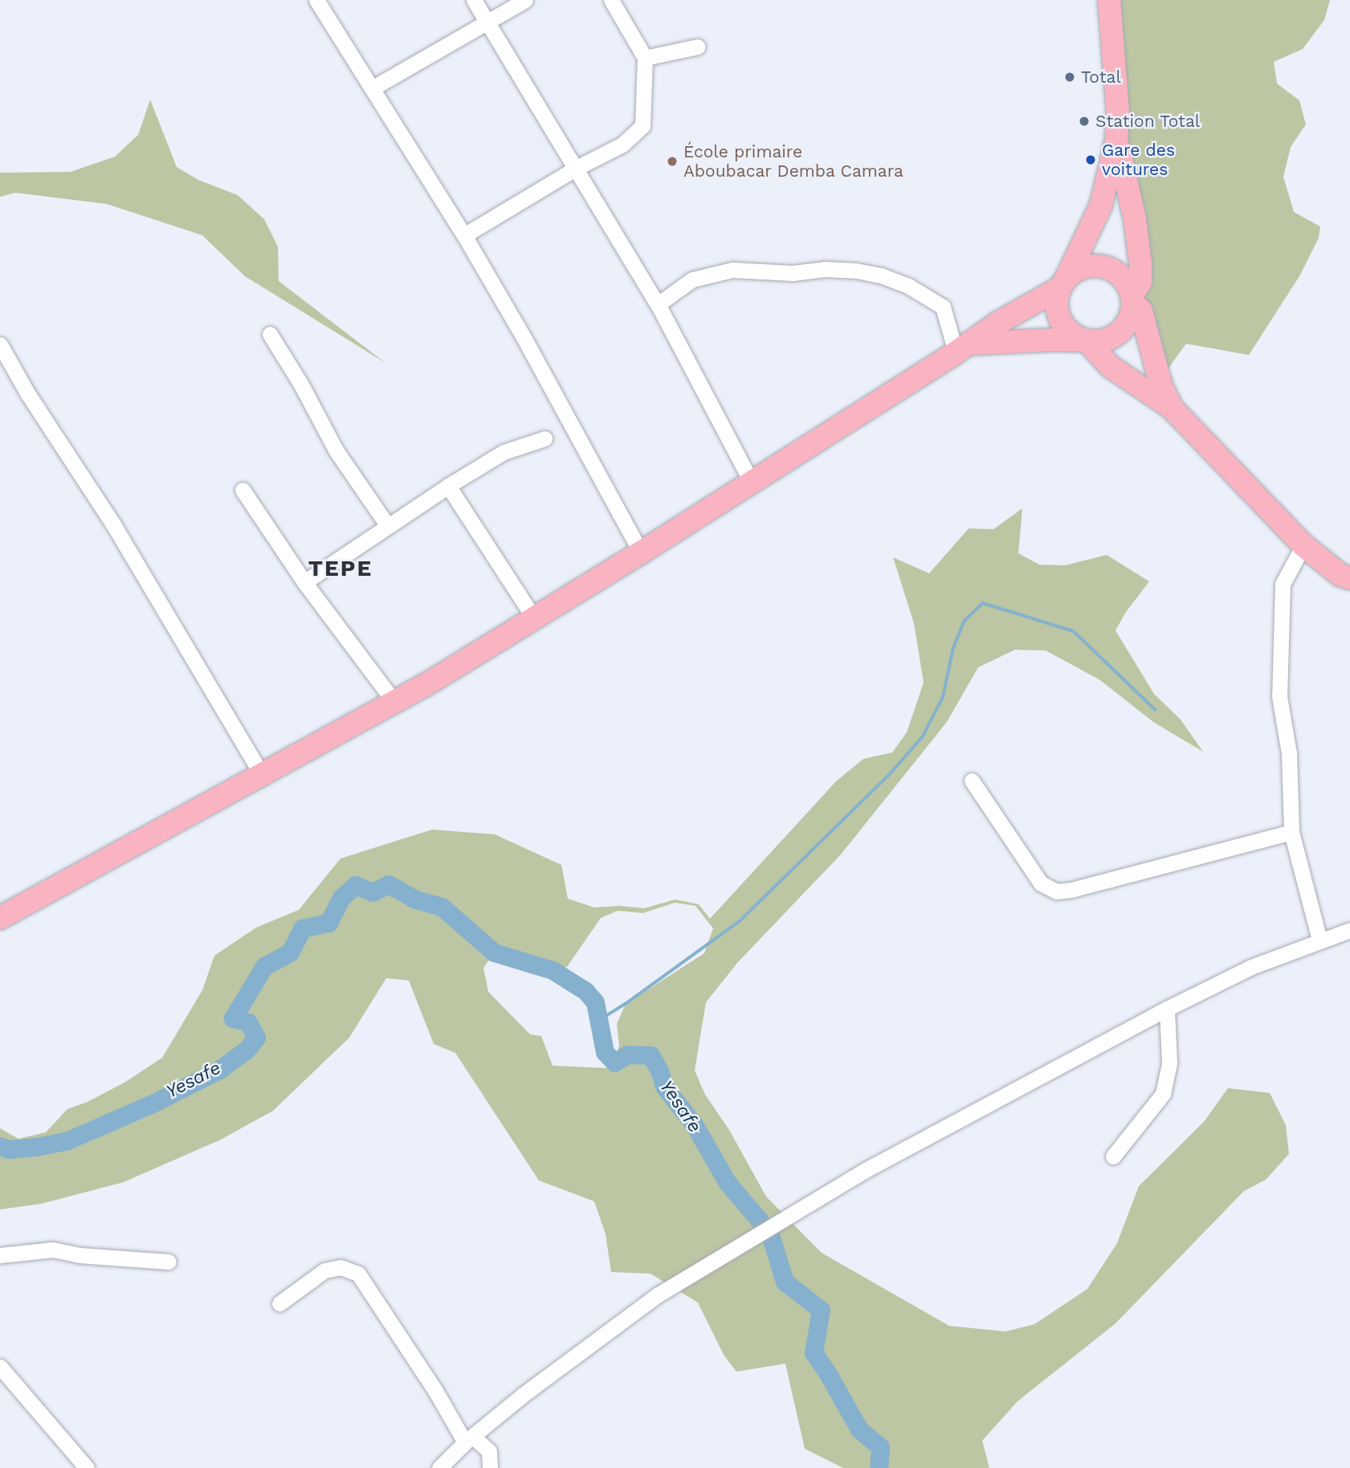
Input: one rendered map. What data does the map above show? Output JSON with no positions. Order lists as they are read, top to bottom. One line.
{"districts":["TEPE"],"water":["Yesafe"],"places":["Total","Station Total","Gare des voitures","École primaire Aboubacar Demba Camara"]}
